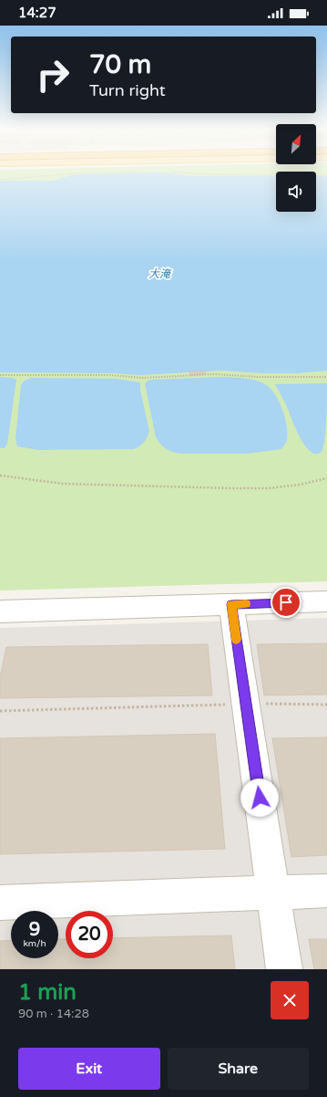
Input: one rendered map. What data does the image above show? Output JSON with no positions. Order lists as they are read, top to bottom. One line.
{"water":["大淹"],"north":"top right","page":{"status":"14:27","turn":["70 m","Turn right"],"speed":"9 km/h","limit":"20","heading":["1 min","90 m · 14:28"],"buttons":["Exit","Share"]}}
